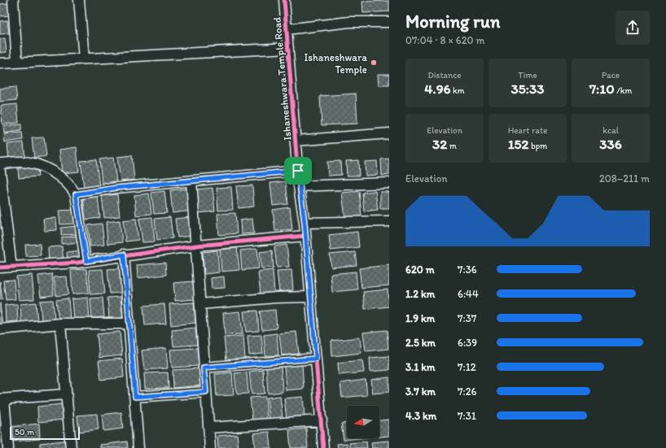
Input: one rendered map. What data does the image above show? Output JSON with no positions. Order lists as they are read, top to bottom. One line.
{"streets":{"street":["Ishaneshwara Temple Road"]},"places":["Ishaneshwara Temple"],"scale_bar":"50 m","north":"left","page":{"heading":["Morning run","07:04 · 8 × 620 m"],"stats":[["Distance","4.96 km"],["Time","35:33"],["Pace","7:10 /km"],["Elevation","32 m"],["Heart rate","152 bpm"],["kcal","336"]],"chart":["Elevation","208–211 m"],"list":[{"name":"620 m","note":"7:36"},{"name":"1.2 km","note":"6:44"},{"name":"1.9 km","note":"7:37"},{"name":"2.5 km","note":"6:39"},{"name":"3.1 km","note":"7:12"},{"name":"3.7 km","note":"7:26"},{"name":"4.3 km","note":"7:31"}],"scale":"50 m"}}
